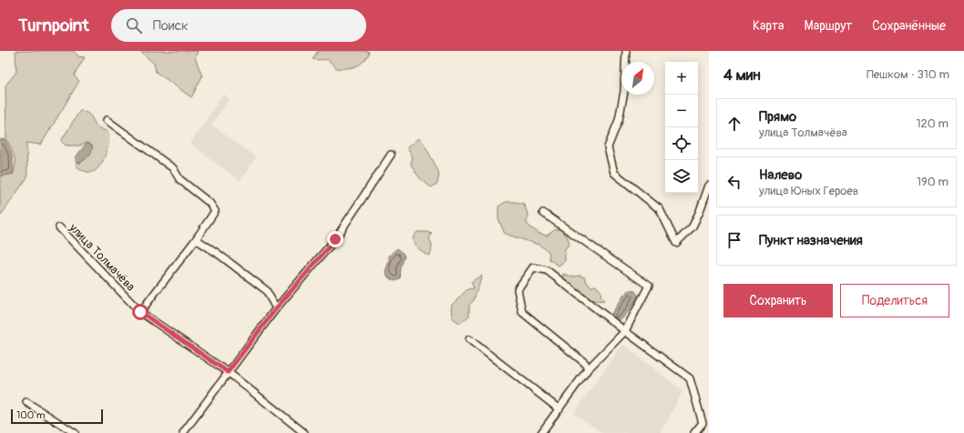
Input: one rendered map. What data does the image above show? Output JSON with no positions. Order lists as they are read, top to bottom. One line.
{"streets":{"street":["улица Толмачёва"]},"scale_bar":"100 m","north":"top right","page":{"header":"Turnpoint","search":"Поиск","nav":["Карта","Маршрут","Сохранённые"],"heading":["4 мин","Пешком · 310 m"],"map_buttons":["+","−"],"list":[["Прямо","улица Толмачёва","120 m"],["Налево","улица Юных Героев","190 m"],"Пункт назначения"],"buttons":["Сохранить","Поделиться"],"scale":"100 m"}}
